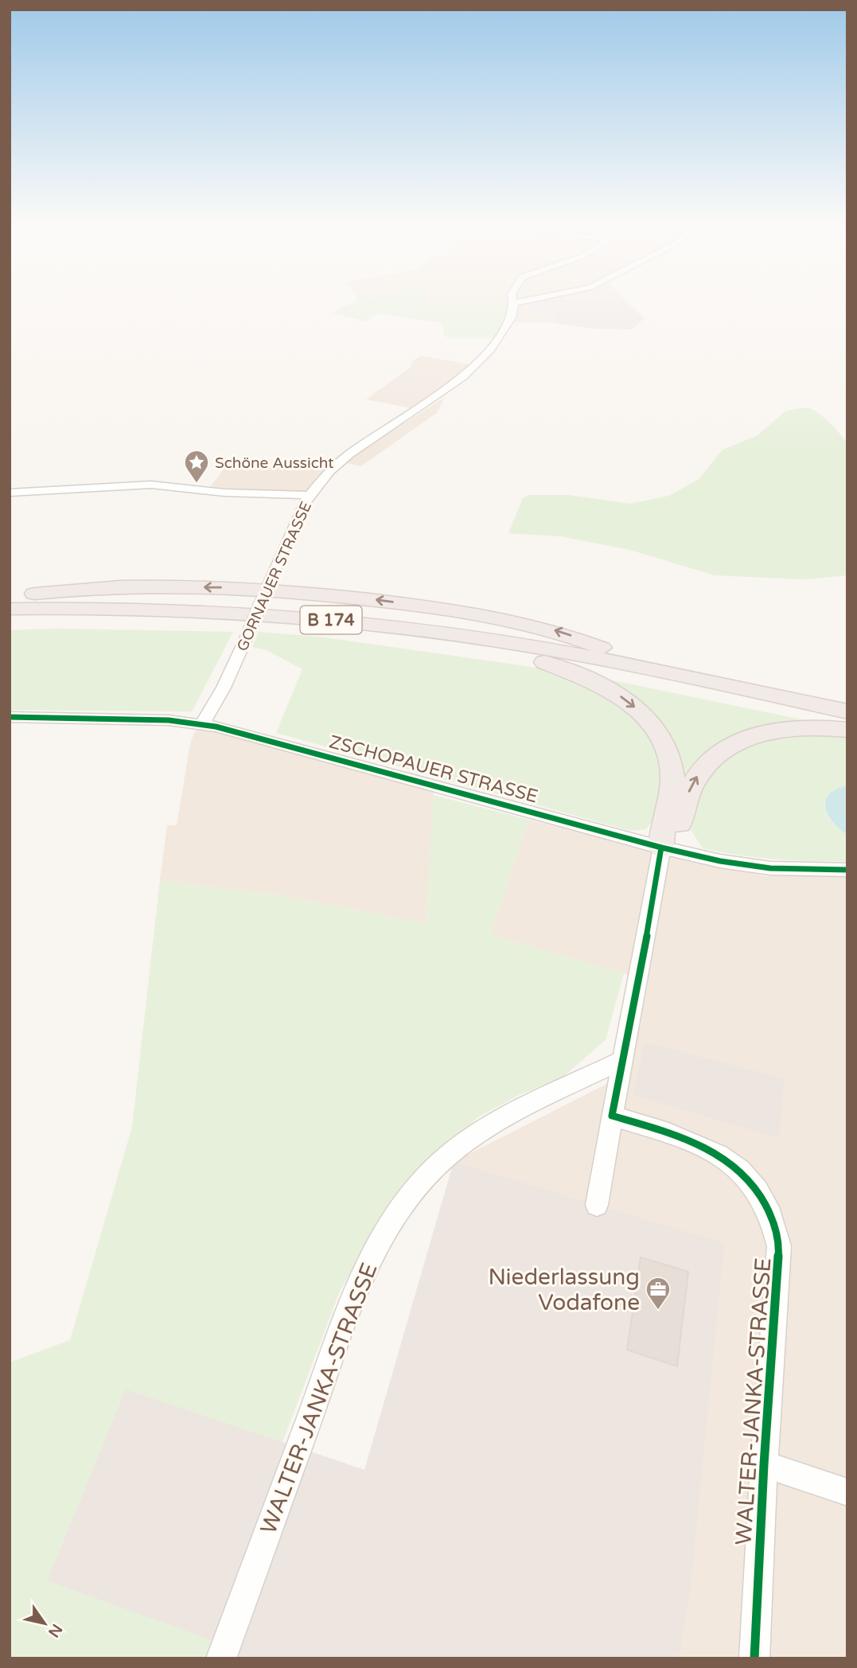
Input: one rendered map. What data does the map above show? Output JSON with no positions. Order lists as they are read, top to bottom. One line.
{"streets":{"highway":["B 174"],"street":["GORNAUER STRASSE","ZSCHOPAUER STRASSE","WALTER-JANKA-STRASSE"]},"crossings":[["GORNAUER STRASSE","ZSCHOPAUER STRASSE"]],"places":{"place":["Schöne Aussicht"],"office":["Niederlassung Vodafone"]},"north":"bottom right"}
